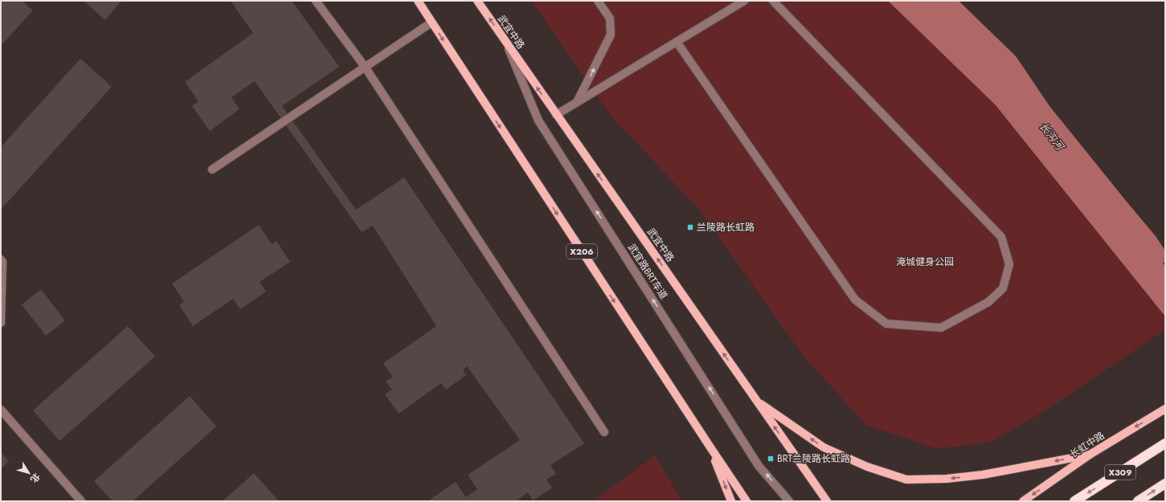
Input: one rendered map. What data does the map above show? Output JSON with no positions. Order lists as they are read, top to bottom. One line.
{"streets":{"highway":["X309"],"main road":["武宜中路","X206","长虹中路"],"lane":["武宜路BRT车道"]},"crossings":[["武宜中路","武宜路BRT车道"]],"one_way":["武宜路BRT车道","长虹中路"],"water":["长沟河"],"parks":["淹城健身公园"],"places":{"transit":["兰陵路长虹路","BRT兰陵路长虹路"]},"north":"bottom right"}
